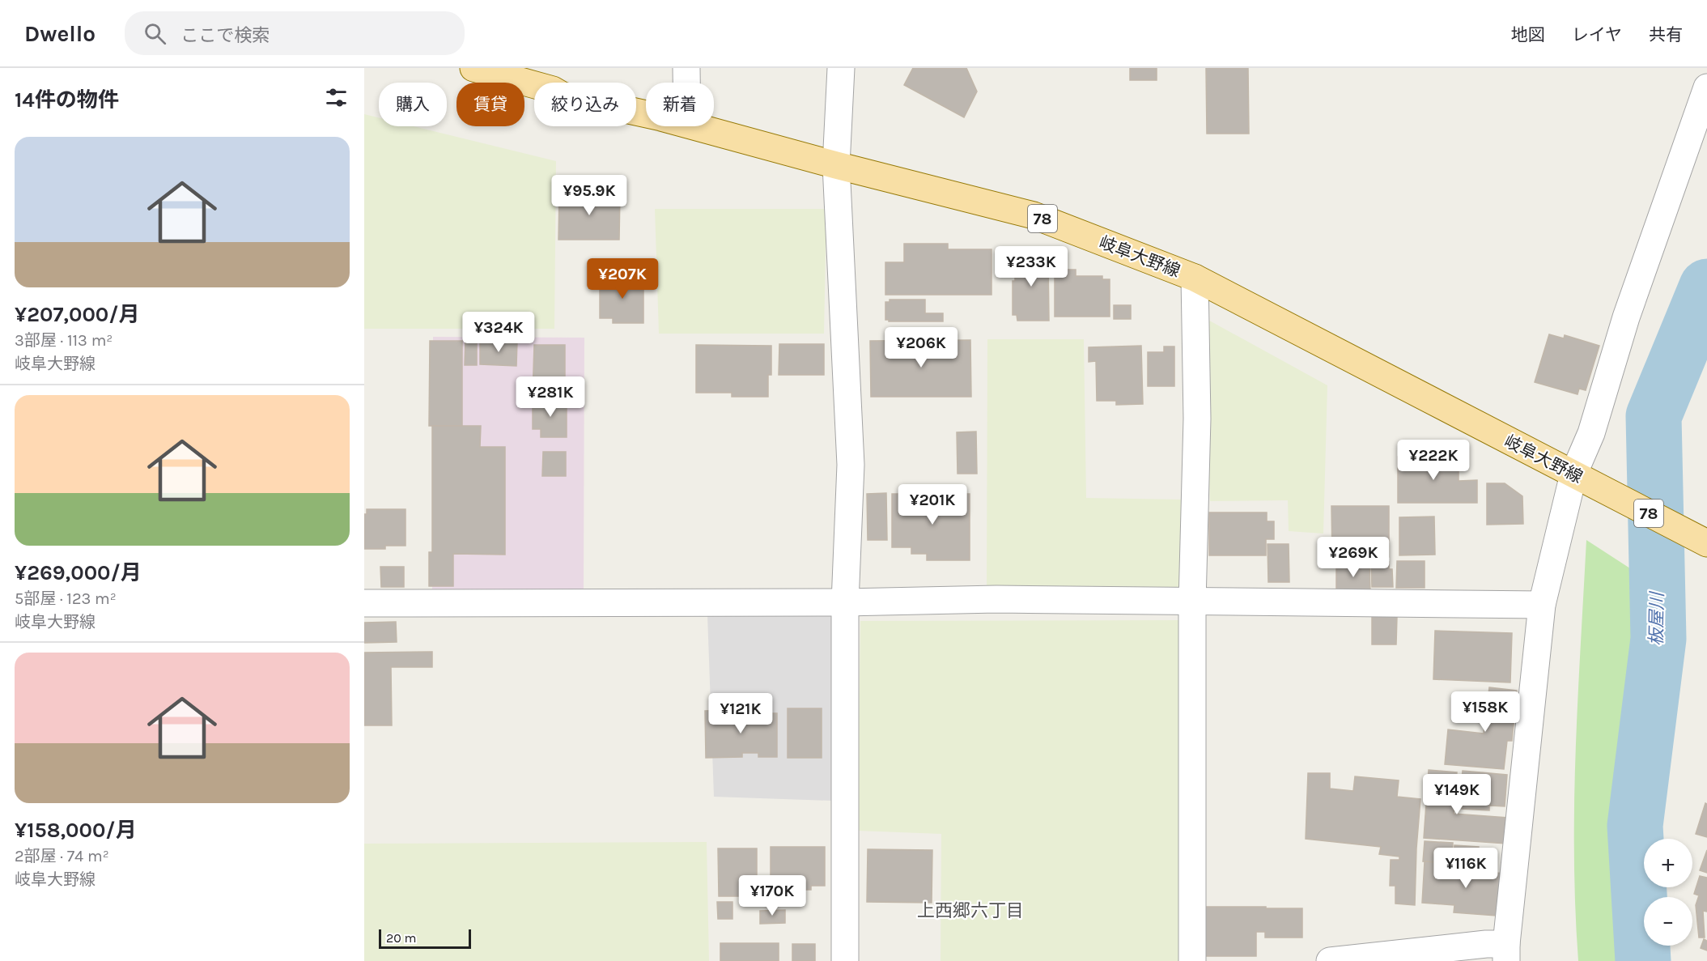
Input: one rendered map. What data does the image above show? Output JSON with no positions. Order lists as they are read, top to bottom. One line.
{"streets":{"main road":["78","岐阜大野線"]},"districts":["上西郷六丁目"],"water":["板屋川"],"scale_bar":"20 m","page":{"header":"Dwello","search":"ここで検索","nav":["地図","レイヤ","共有"],"heading":"14件の物件","chip":["購入","賃貸","絞り込み","新着"],"list":[{"name":"¥207,000/月","note":"3部屋 · 113 m² · 岐阜大野線"},{"name":"¥269,000/月","note":"5部屋 · 123 m² · 岐阜大野線"},{"name":"¥158,000/月","note":"2部屋 · 74 m² · 岐阜大野線"}],"price":["¥95.9K","¥233K","¥207K","¥324K","¥206K","¥281K","¥222K","¥201K","¥269K","¥158K","¥121K","¥149K","¥116K","¥170K"],"map_buttons":["+","−"],"scale":"20 m"}}
